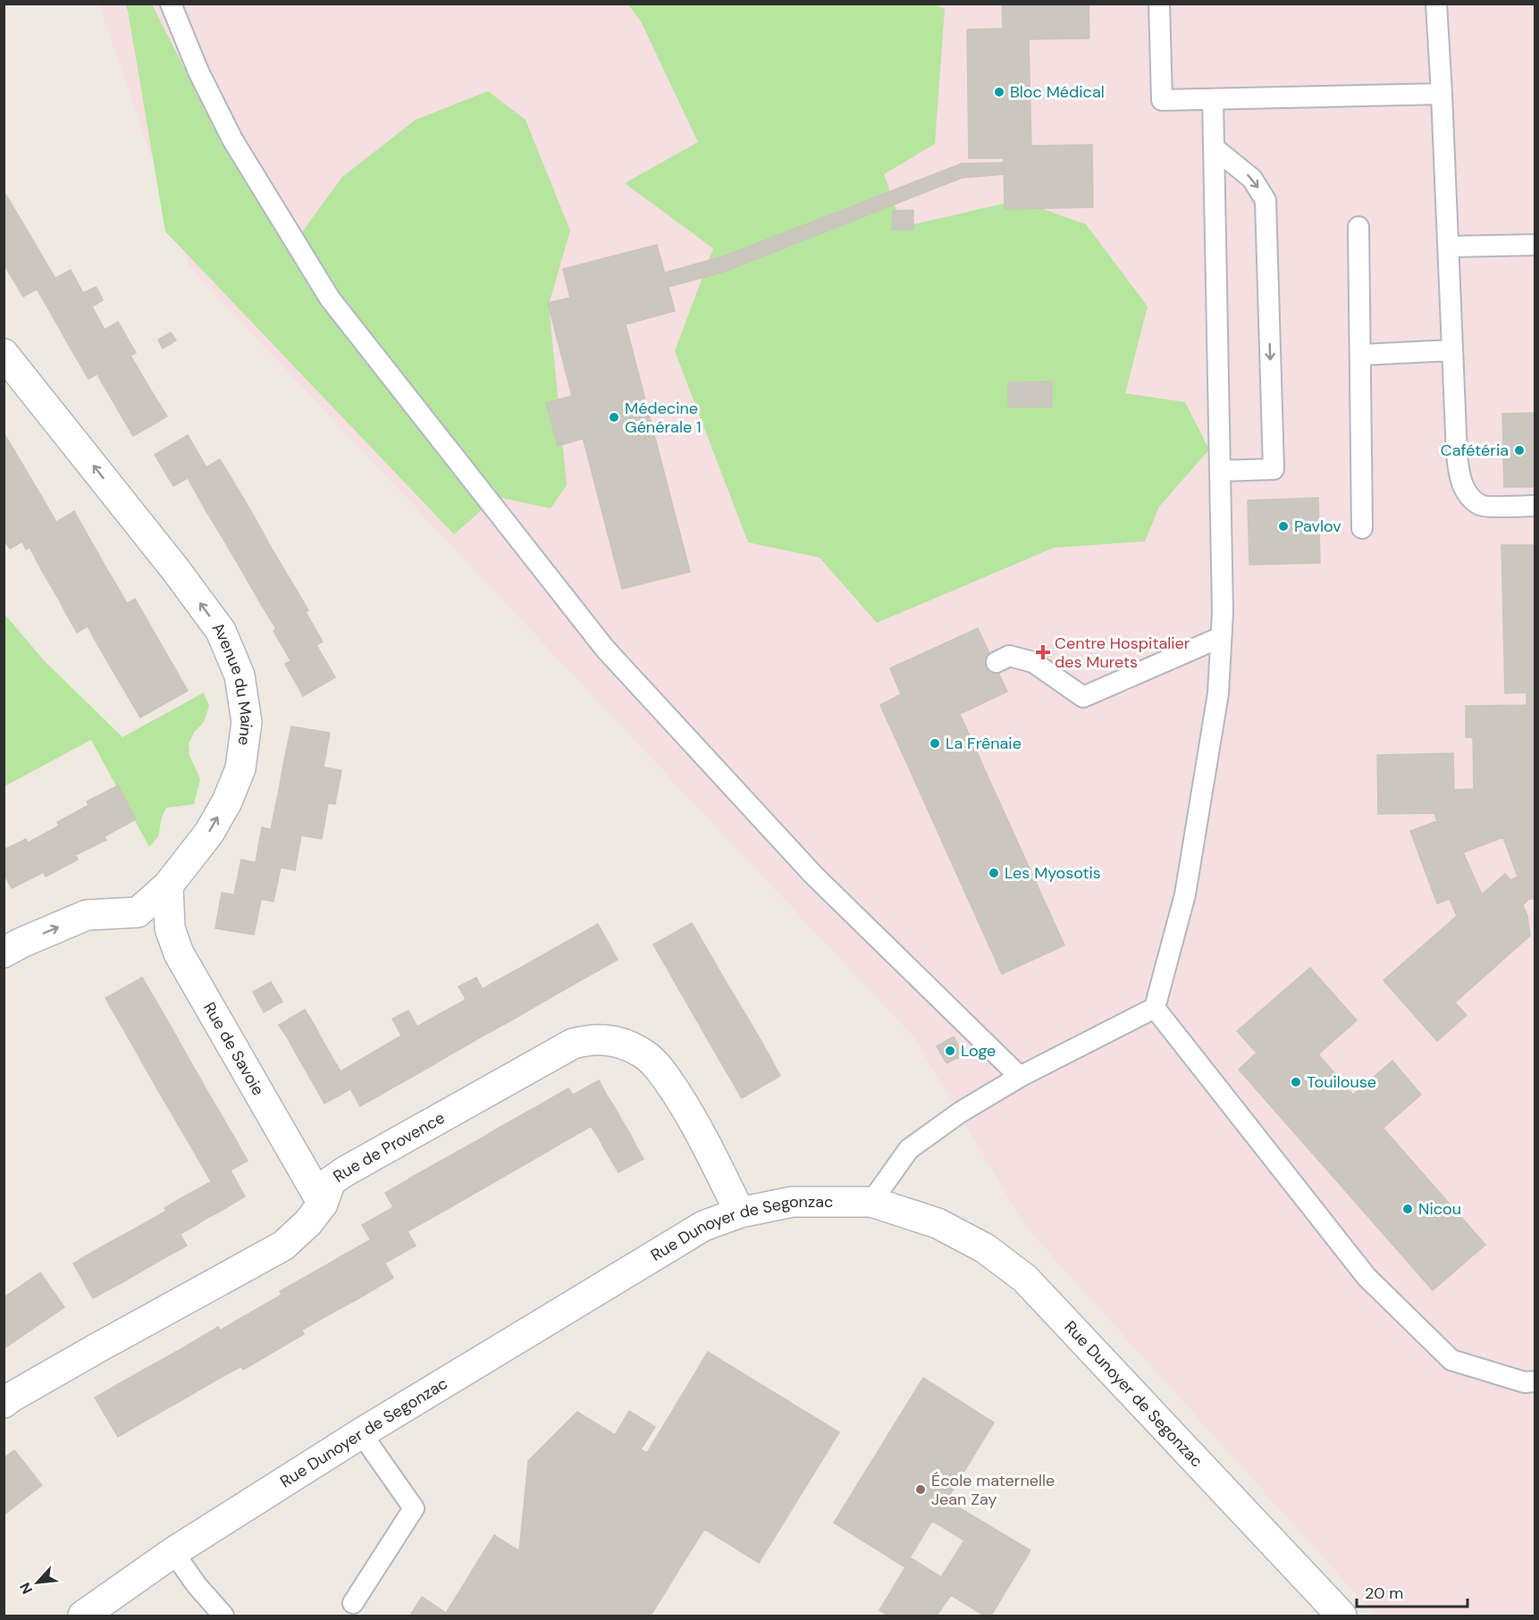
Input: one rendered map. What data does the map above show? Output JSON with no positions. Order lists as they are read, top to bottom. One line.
{"streets":{"street":["Avenue du Maine","Rue de Savoie","Rue de Provence","Rue Dunoyer de Segonzac"]},"crossings":[["Avenue du Maine","Rue de Savoie"],["Rue de Savoie","Rue de Provence"],["Rue de Provence","Rue Dunoyer de Segonzac"]],"places":{"other":["Bloc Médical","Médecine Générale 1","Cafétéria","Pavlov","La Frênaie","Les Myosotis","Loge","Touilouse","Nicou","École maternelle Jean Zay"],"health":["Centre Hospitalier des Murets"]},"scale_bar":"20 m","north":"bottom left"}
